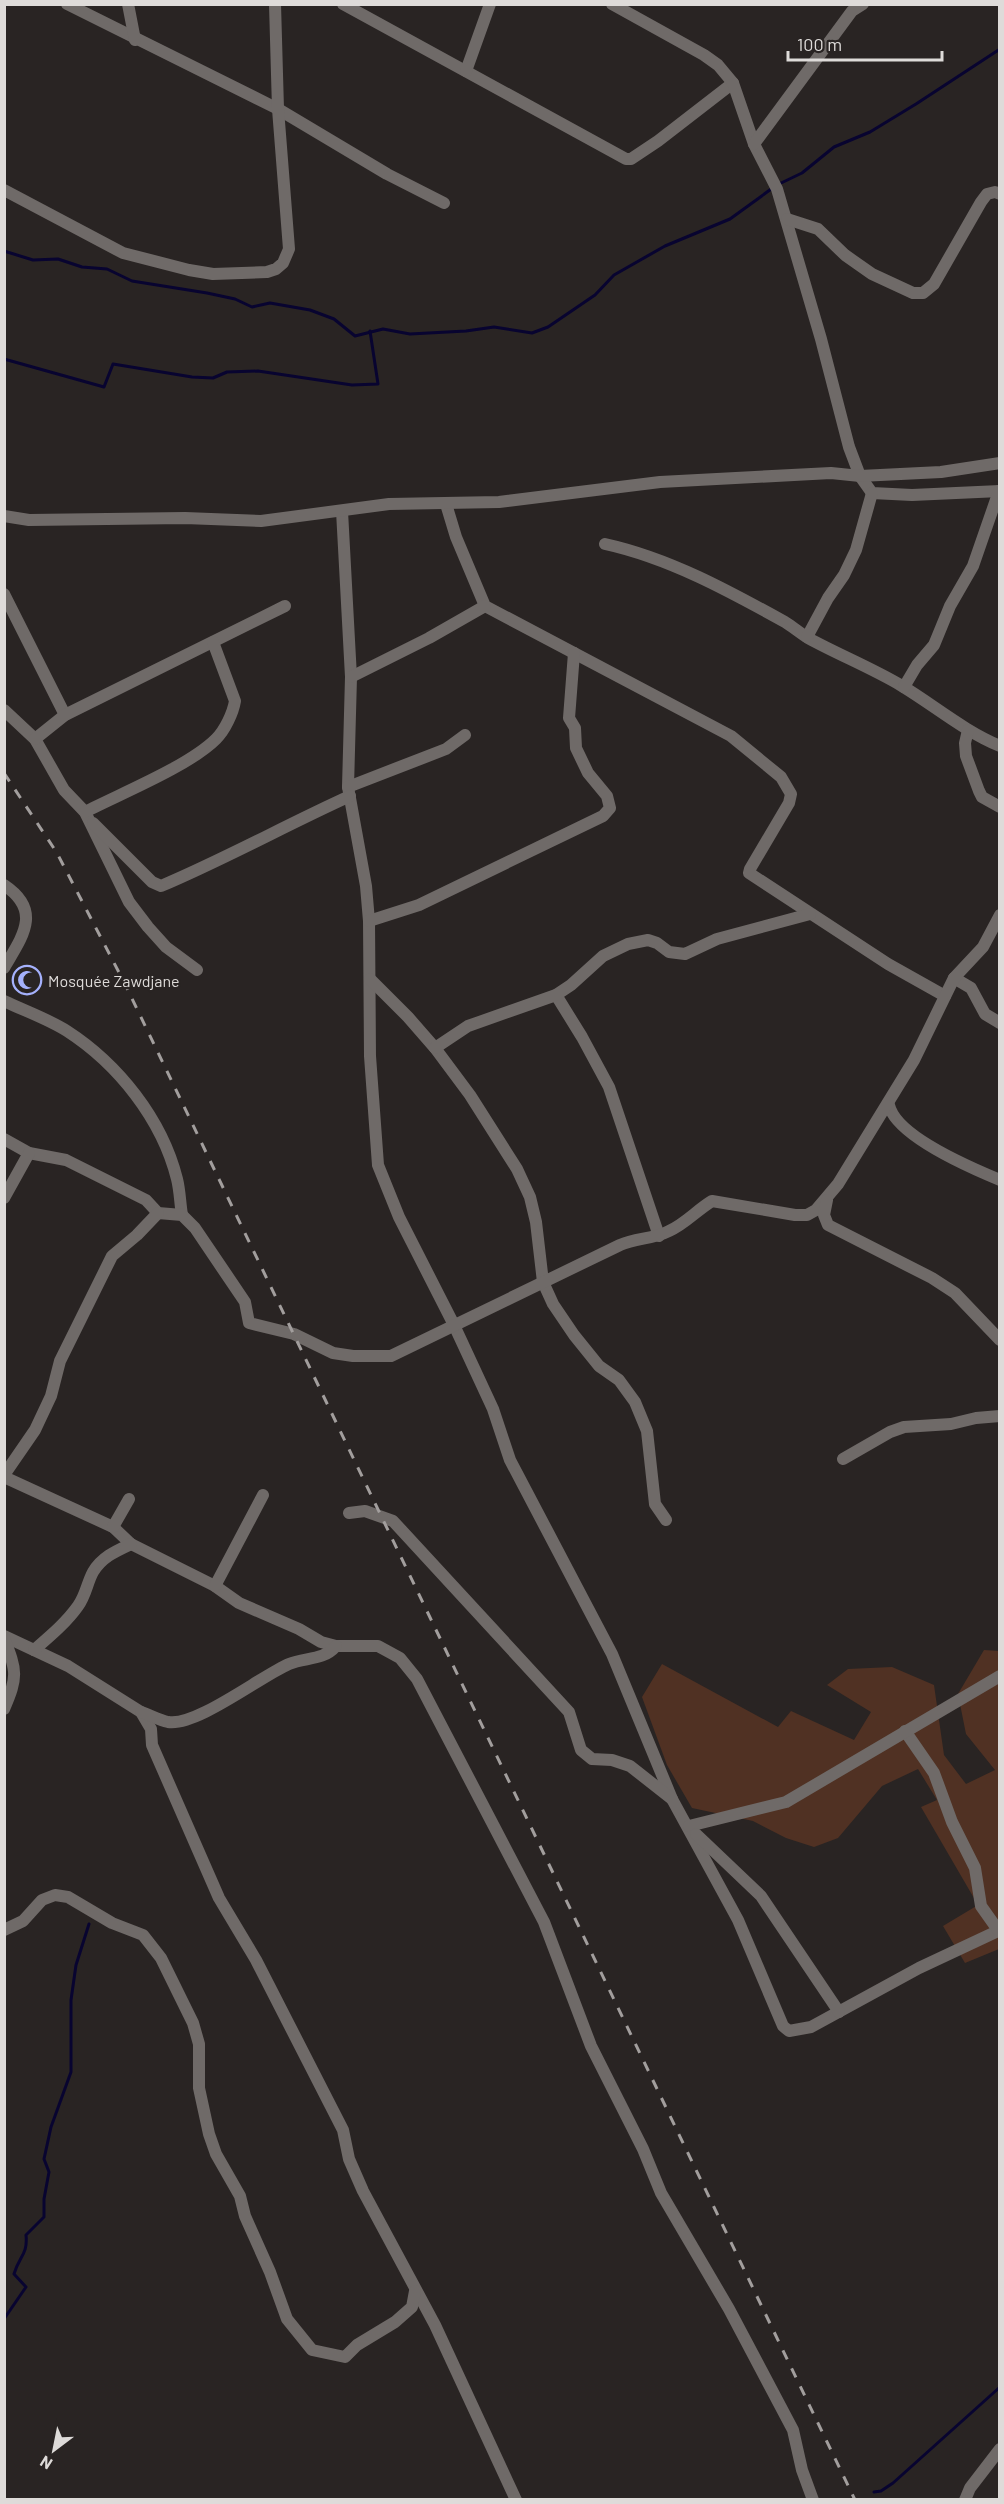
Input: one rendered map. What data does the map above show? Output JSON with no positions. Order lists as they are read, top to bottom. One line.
{"places":{"mosque":["Mosquée Zawdjane"]},"scale_bar":"100 m","north":"bottom left"}
